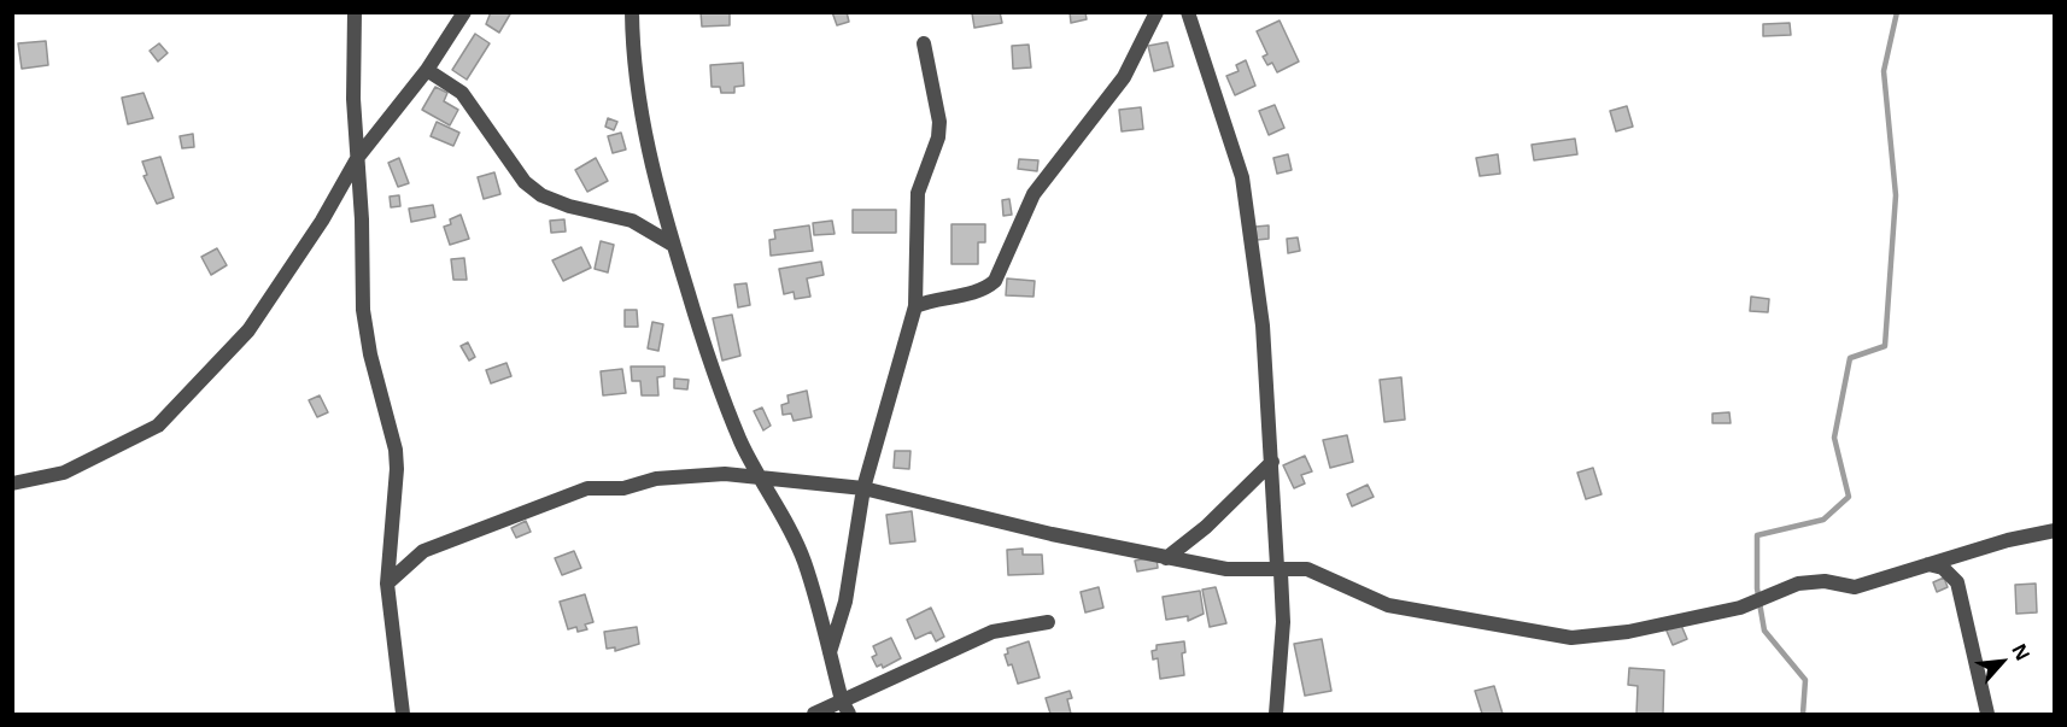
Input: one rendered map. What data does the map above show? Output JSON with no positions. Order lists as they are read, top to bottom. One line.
{"north":"top right"}
